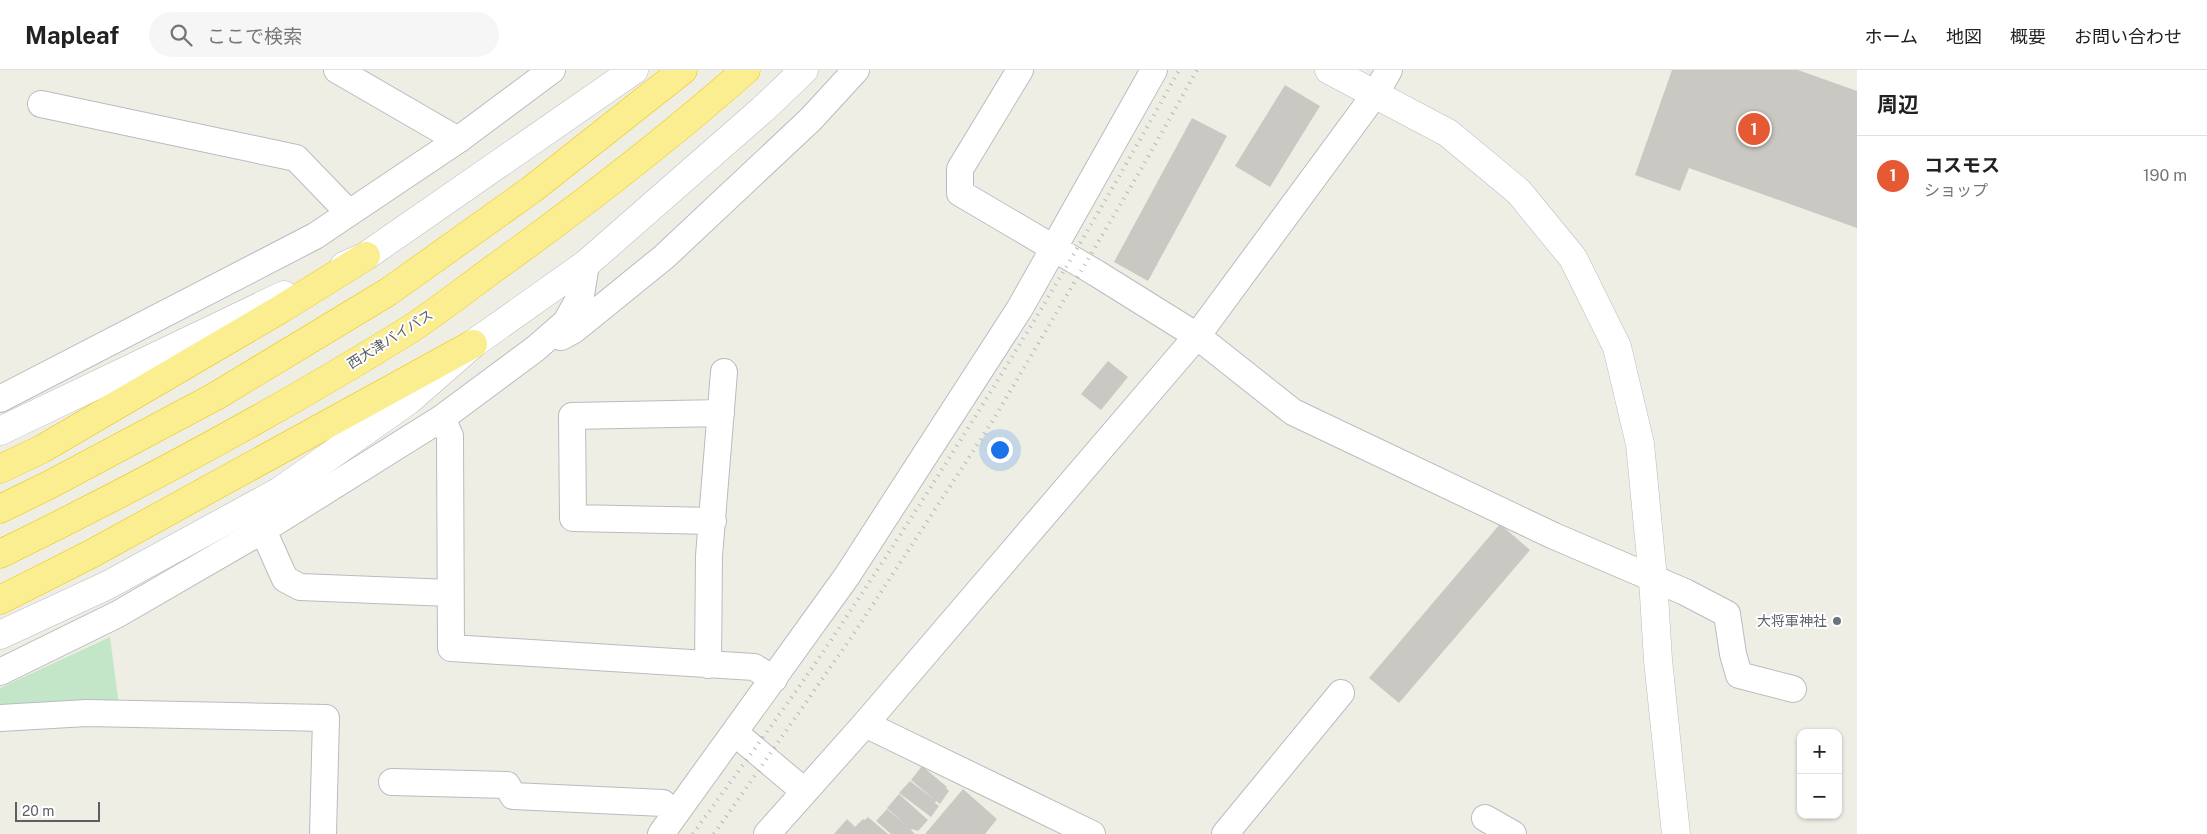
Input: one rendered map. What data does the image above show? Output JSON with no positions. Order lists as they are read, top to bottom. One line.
{"streets":{"highway":["西大津バイパス"]},"places":["大将軍神社"],"scale_bar":"20 m","page":{"header":"Mapleaf","search":"ここで検索","nav":["ホーム","地図","概要","お問い合わせ"],"heading":"周辺","pins":"1","list":[{"mark":"1","name":"コスモス","note":"ショップ","value":"190 m"}],"map_buttons":["+","−"],"scale":"20 m"}}
